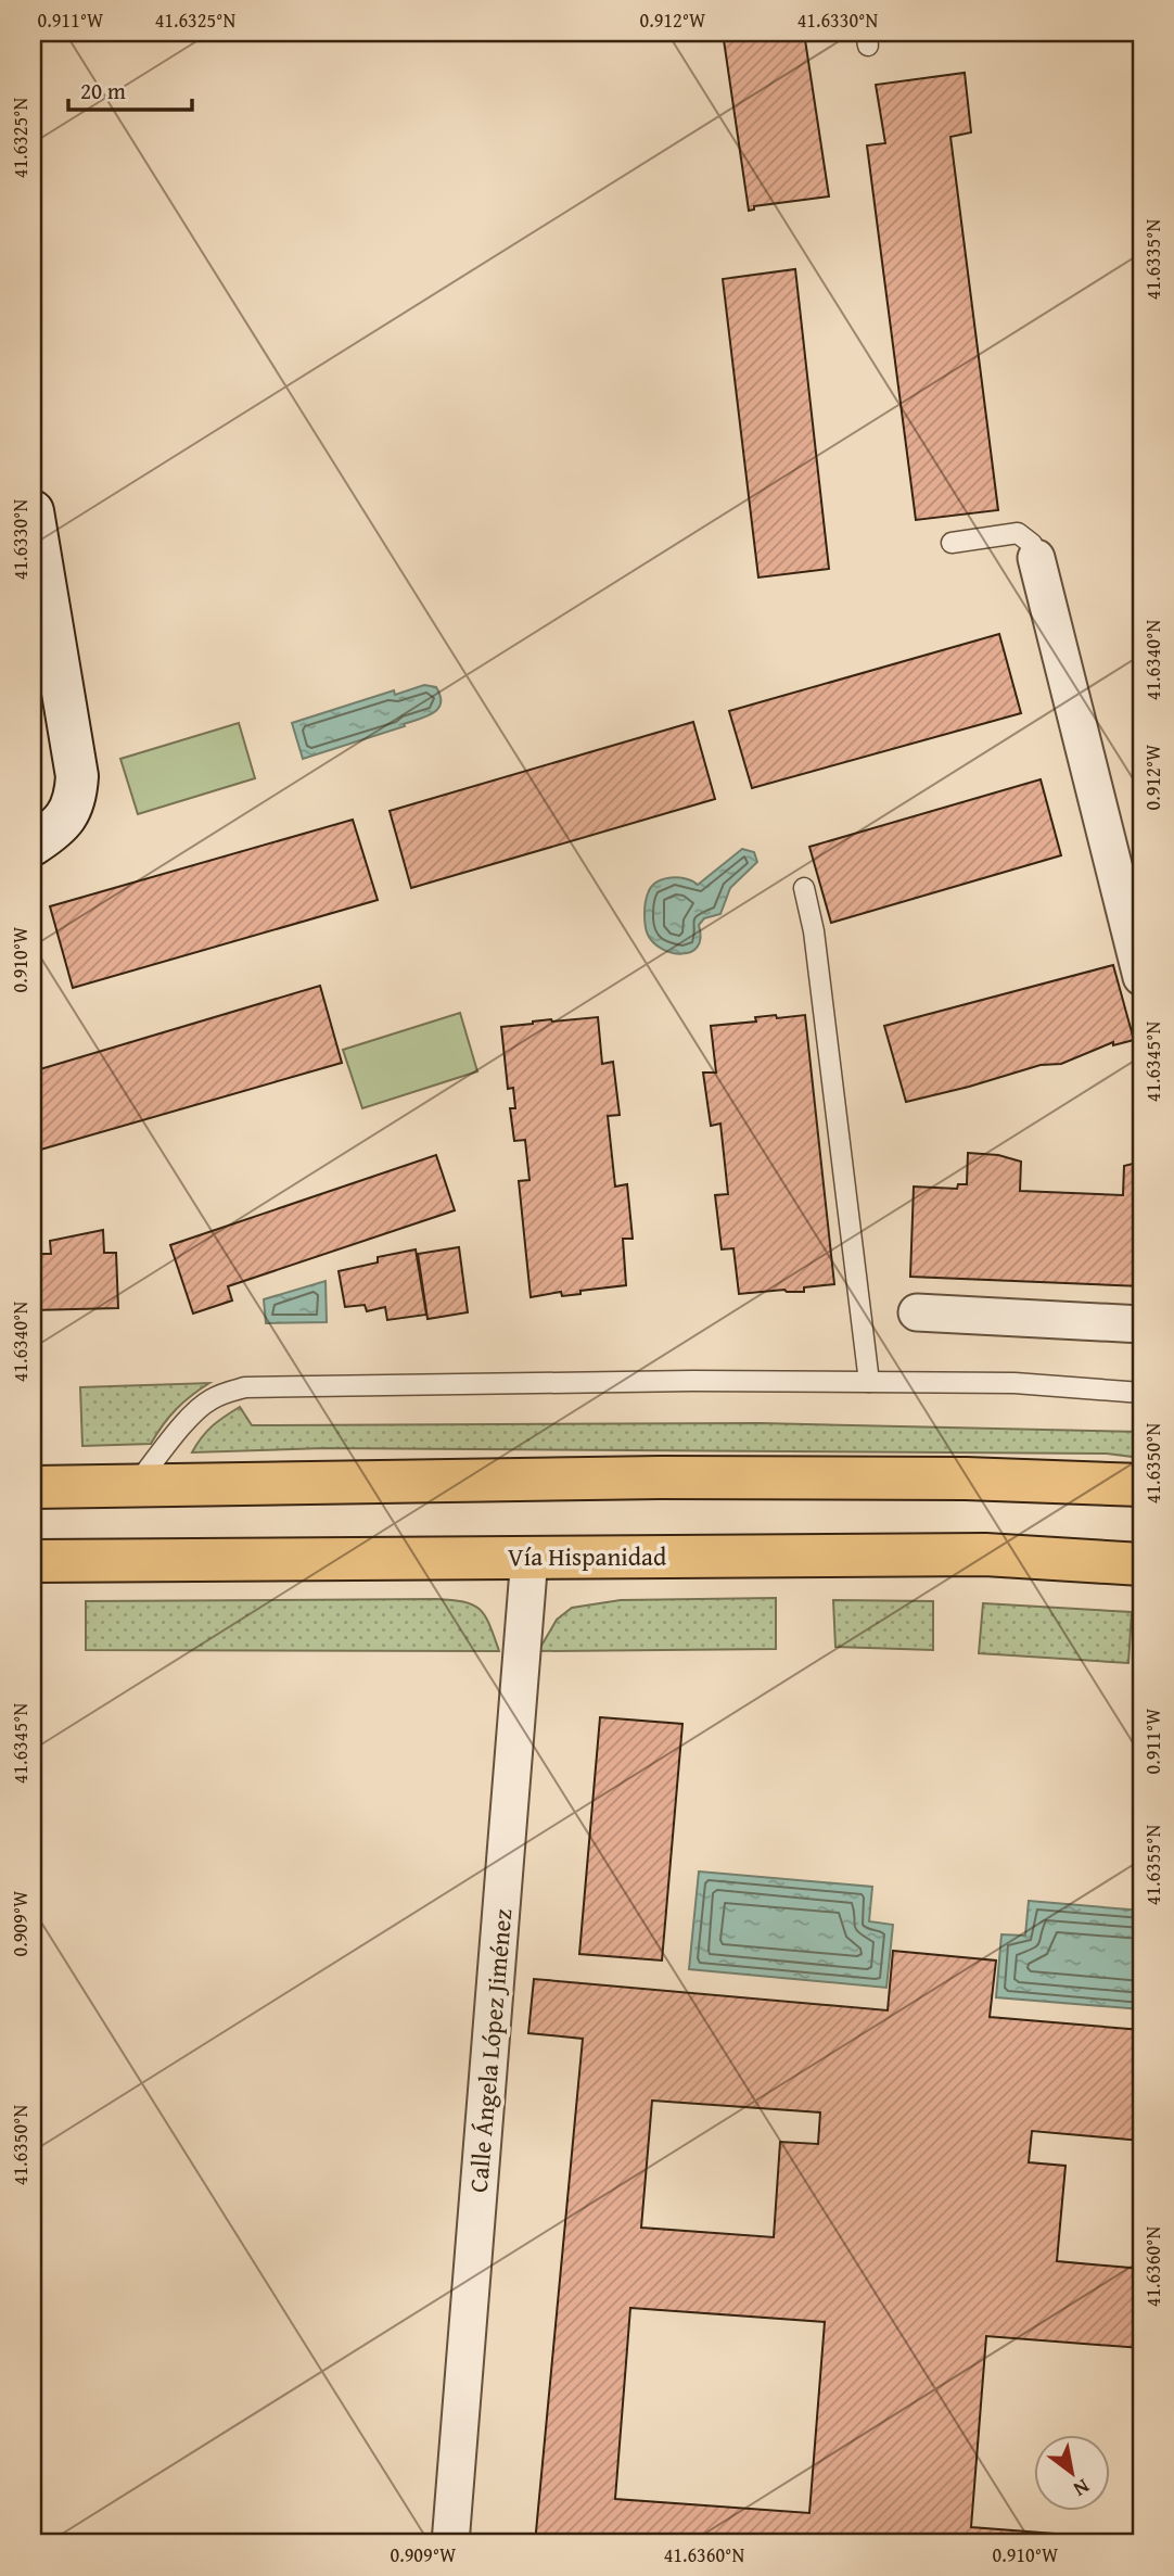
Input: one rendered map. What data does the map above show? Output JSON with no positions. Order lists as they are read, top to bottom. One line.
{"streets":{"highway":["Vía Hispanidad"],"street":["Calle Ángela López Jiménez"]},"crossings":[["Vía Hispanidad","Calle Ángela López Jiménez"]],"scale_bar":"20 m","north":"bottom right","coordinates":["0.911°W","41.6325°N","0.912°W","41.6330°N","41.6335°N","41.6340°N","0.910°W","41.6345°N","41.6350°N","41.6355°N","0.909°W","41.6360°N"]}
